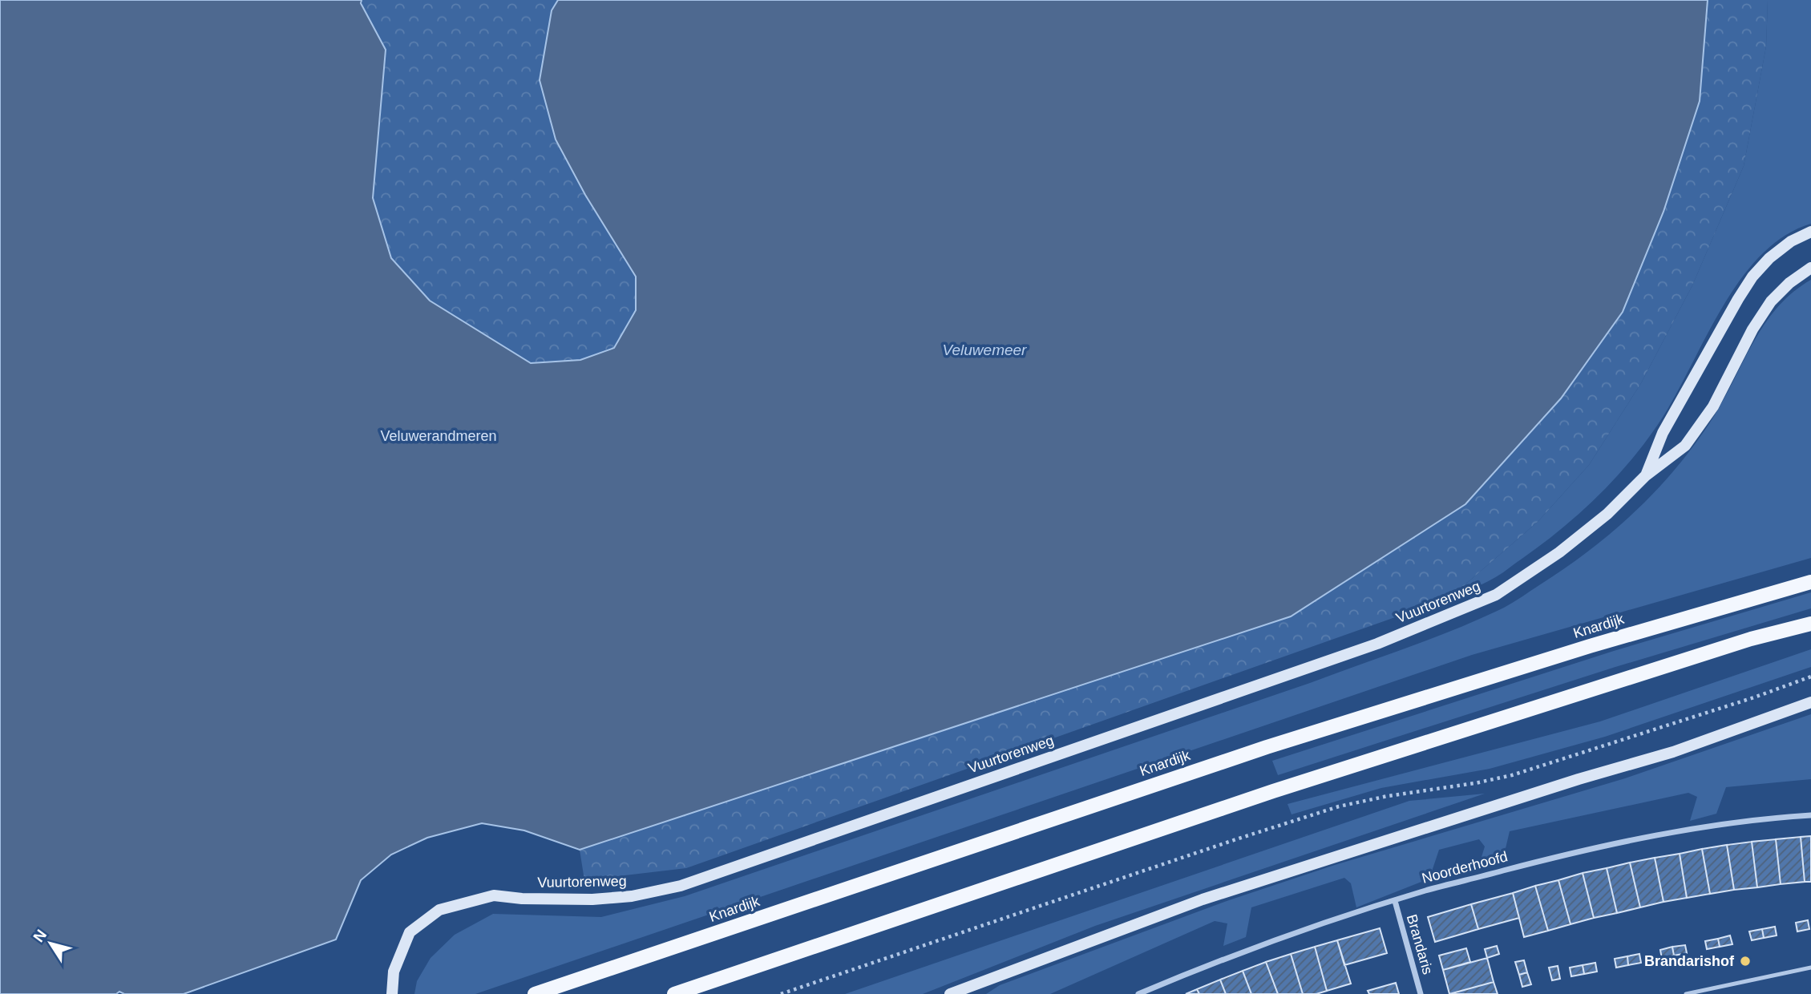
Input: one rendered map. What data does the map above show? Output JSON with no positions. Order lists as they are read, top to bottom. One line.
{"streets":{"main road":["Knardijk"],"street":["Vuurtorenweg","Noorderhoofd","Brandaris"]},"crossings":[["Noorderhoofd","Brandaris"]],"water":["Veluwemeer"],"parks":["Veluwerandmeren"],"places":["Brandarishof"],"north":"top left"}
